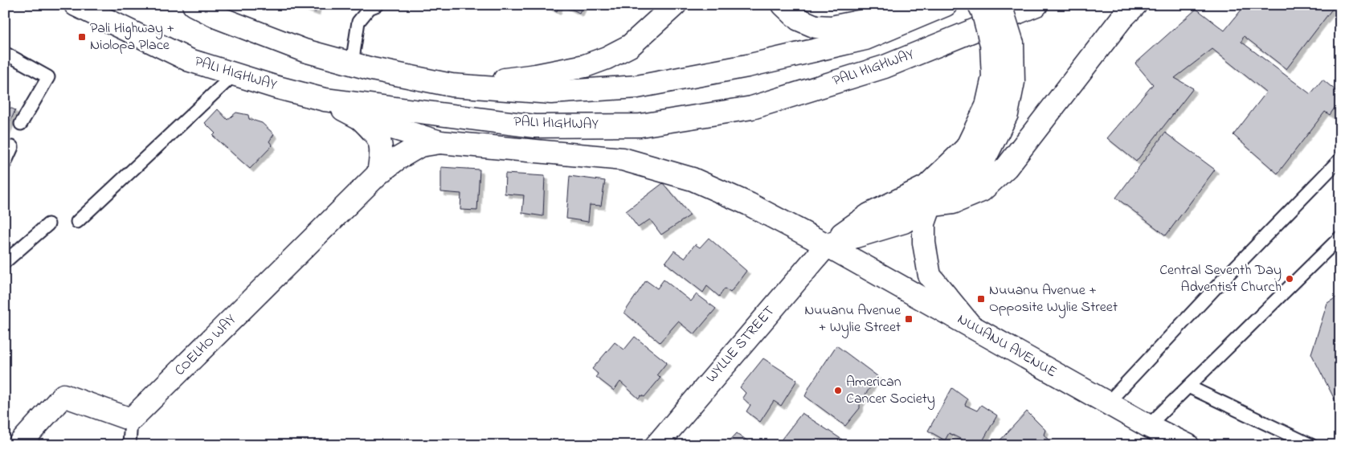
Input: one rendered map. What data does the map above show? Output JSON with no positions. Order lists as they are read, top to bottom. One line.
{"streets":{"main road":["PALI HIGHWAY","WYLLIE STREET","COELHO WAY","NUUANU AVENUE"]},"crossings":[["WYLLIE STREET","NUUANU AVENUE"],["COELHO WAY","NUUANU AVENUE"]],"places":{"transit":["Pali Highway + Niolopa Place","Nuuanu Avenue + Opposite Wylie Street","Nuuanu Avenue + Wylie Street"],"other":["Central Seventh Day Adventist Church","American Cancer Society"]}}
